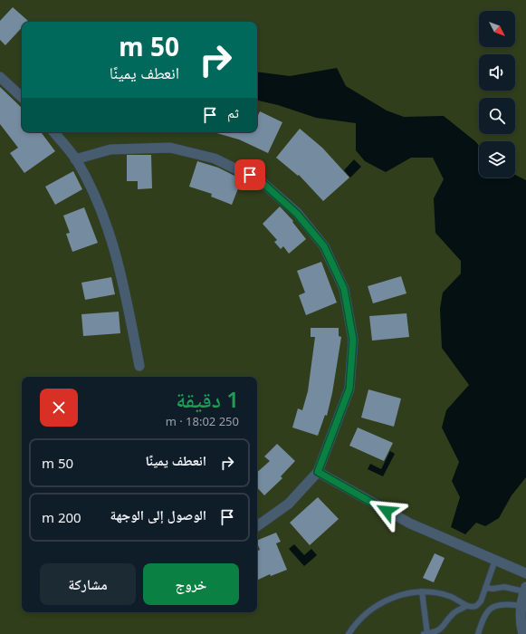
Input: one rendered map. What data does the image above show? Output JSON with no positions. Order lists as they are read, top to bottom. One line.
{"north":"bottom right","page":{"turn":["50 m","انعطف يمينًا"],"then":"ثم","heading":["1 دقيقة","250 m · 18:02"],"list":[{"name":"انعطف يمينًا","value":"50 m"},{"name":"الوصول إلى الوجهة","value":"200 m"}],"buttons":["خروج","مشاركة"]}}
